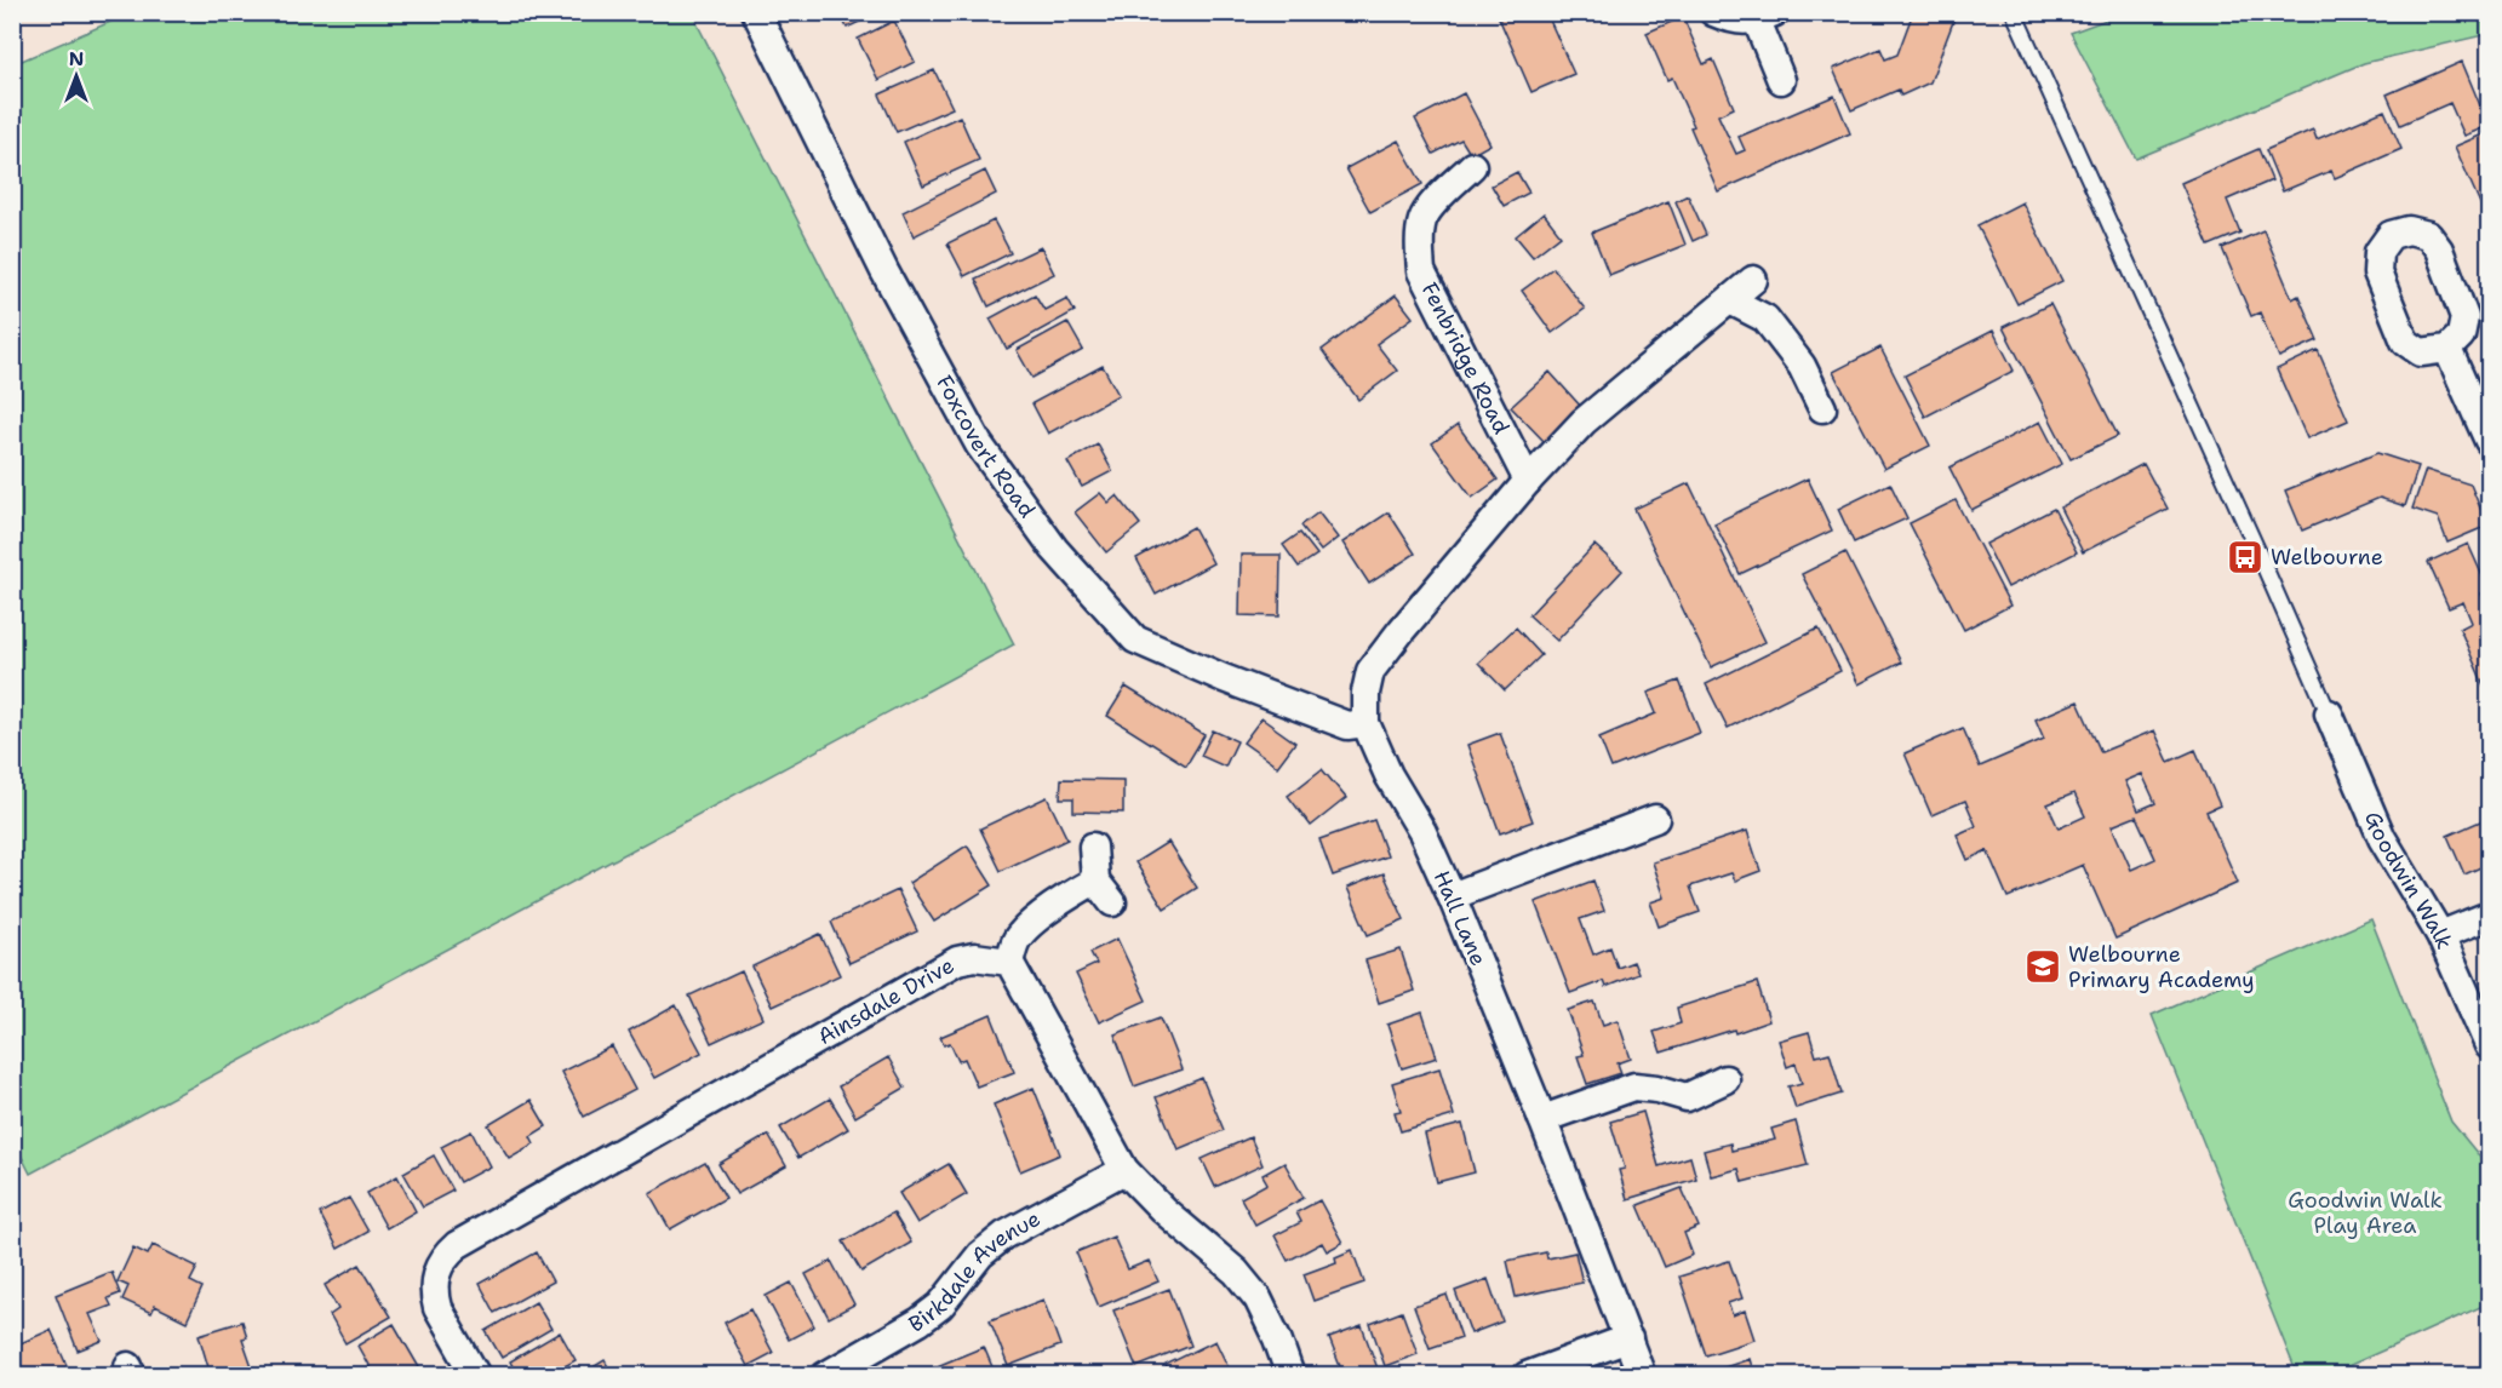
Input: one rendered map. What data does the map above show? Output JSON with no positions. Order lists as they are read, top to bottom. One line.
{"streets":{"street":["Fenbridge Road","Foxcovert Road","Goodwin Walk","Hall Lane","Ainsdale Drive","Birkdale Avenue"]},"crossings":[["Foxcovert Road","Hall Lane"]],"parks":["Goodwin Walk Play Area"],"places":{"bus stop":["Welbourne"],"school or university":["Welbourne Primary Academy"]},"north":"top"}
